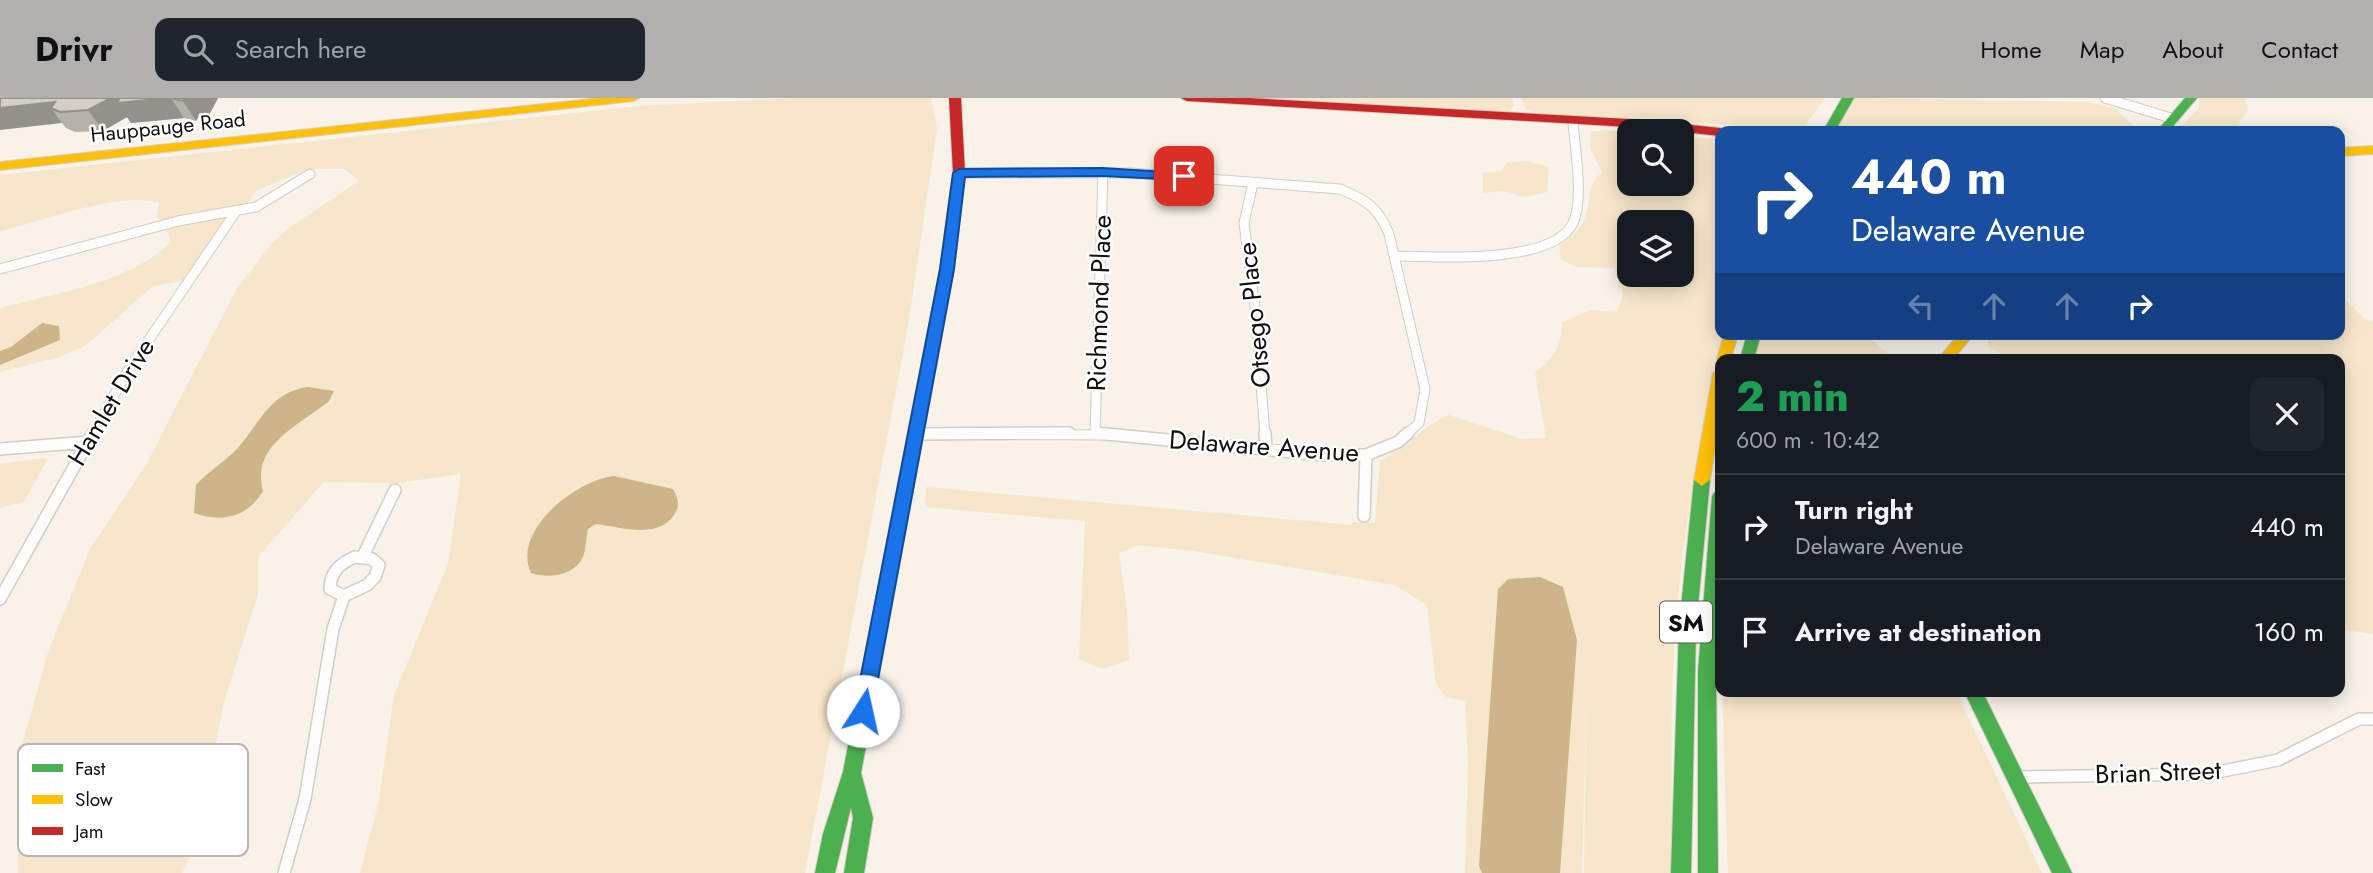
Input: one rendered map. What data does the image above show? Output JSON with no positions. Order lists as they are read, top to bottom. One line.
{"streets":{"main road":["Hauppauge Road","SM"],"street":["Richmond Place","Otsego Place","Hamlet Drive","Delaware Avenue","Brian Street"]},"crossings":[["Richmond Place","Delaware Avenue"],["Otsego Place","Delaware Avenue"]],"legend":["Fast","Slow","Jam"],"page":{"header":"Drivr","search":"Search here","nav":["Home","Map","About","Contact"],"turn":["440 m","Delaware Avenue"],"heading":["2 min","600 m · 10:42"],"list":[{"name":"Turn right","note":"Delaware Avenue","value":"440 m"},{"name":"Arrive at destination","value":"160 m"}]}}
